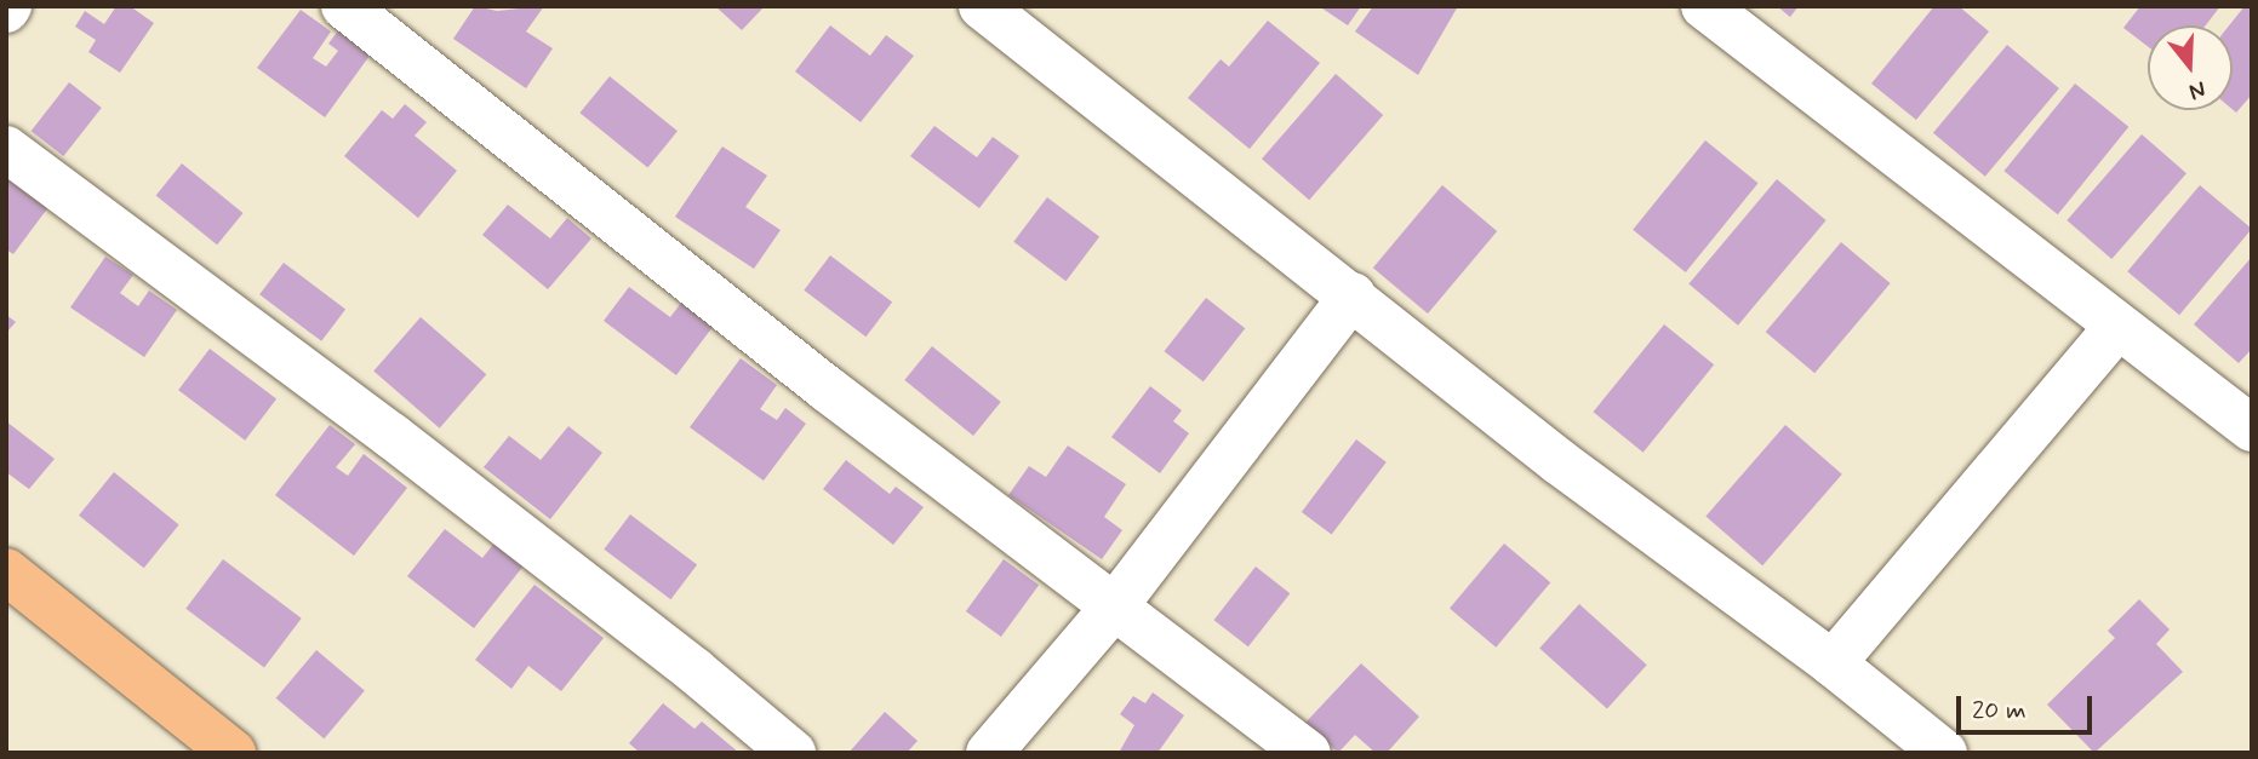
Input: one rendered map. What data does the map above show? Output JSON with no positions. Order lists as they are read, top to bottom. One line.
{"scale_bar":"20 m","north":"bottom"}
